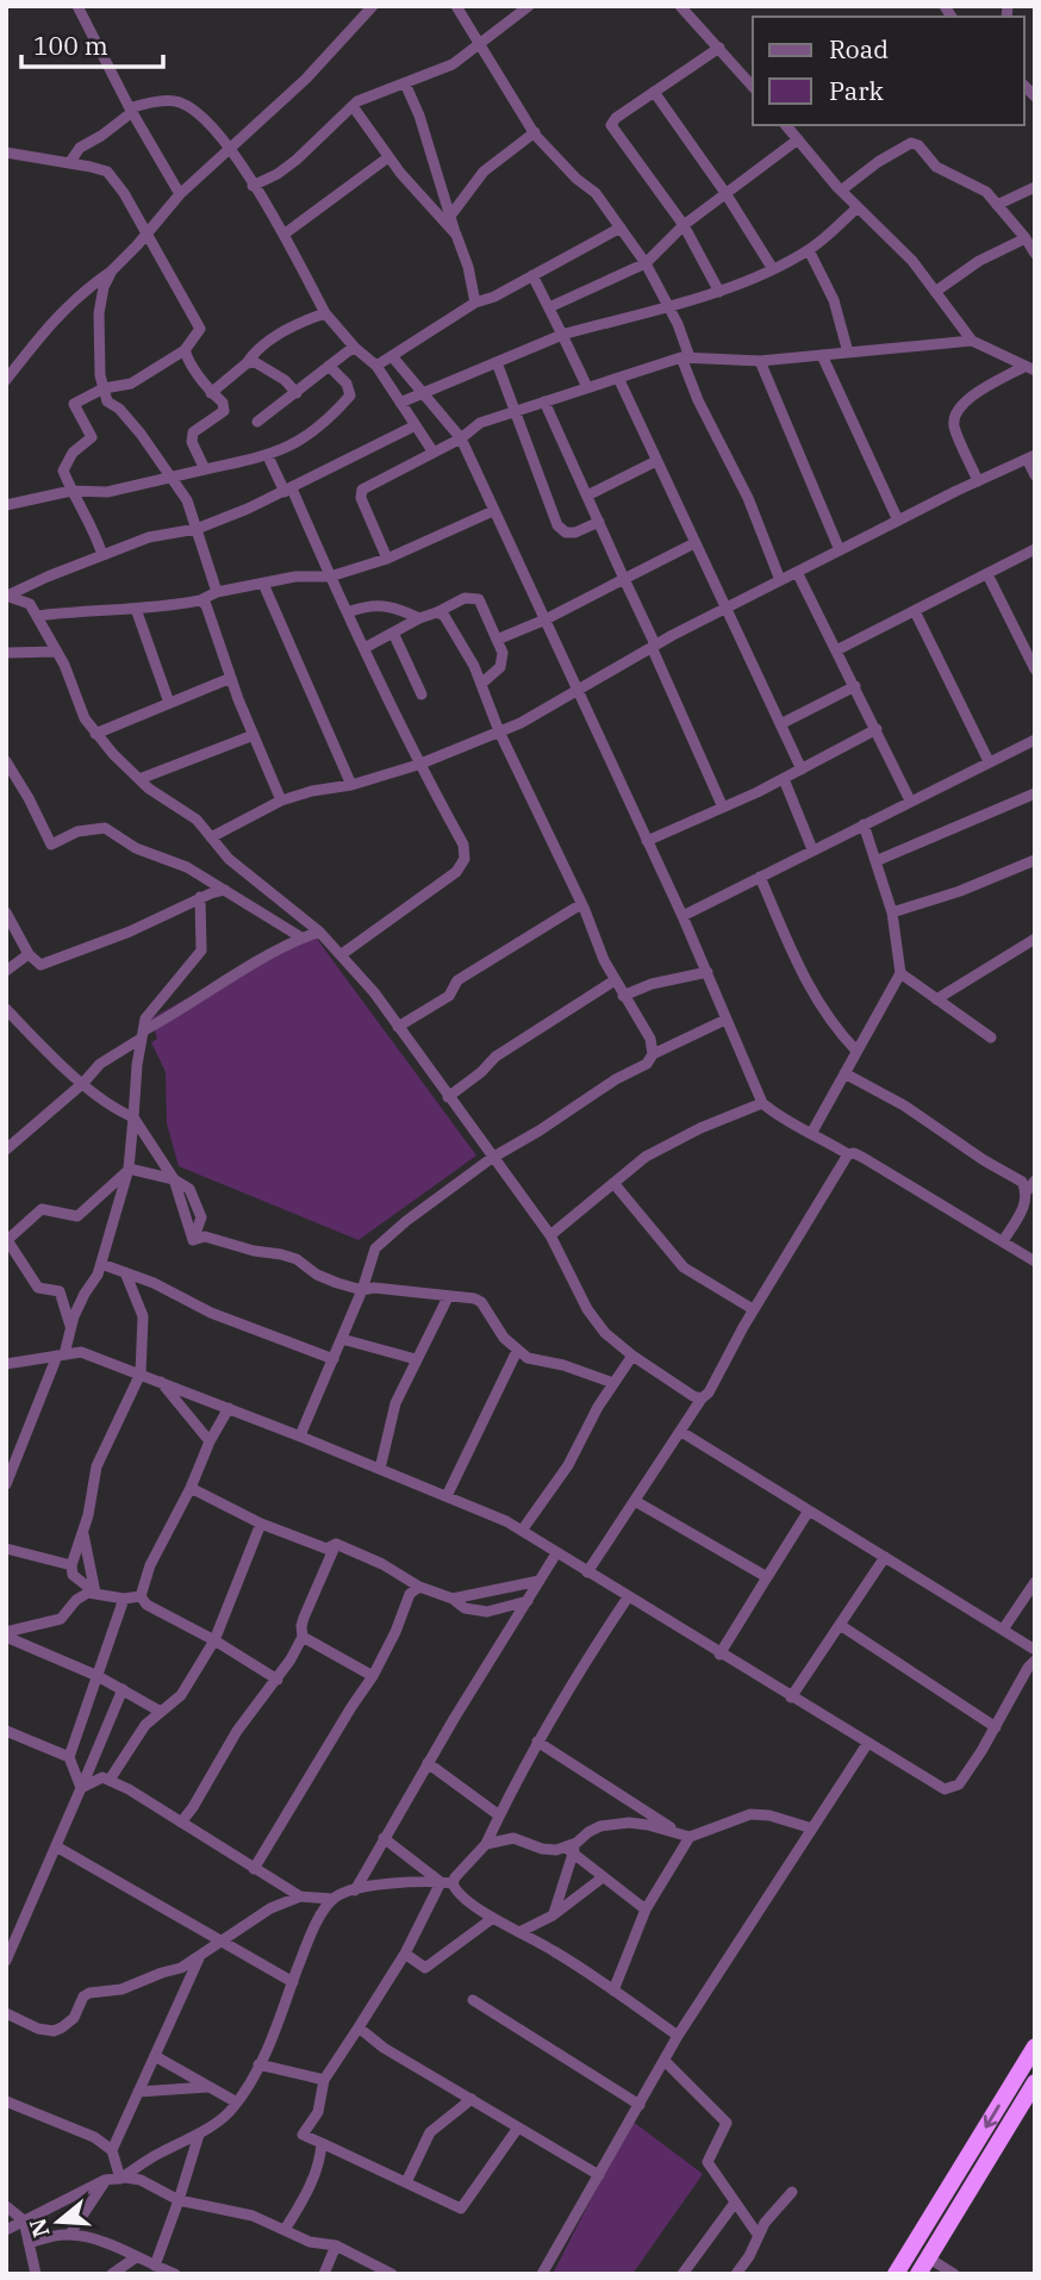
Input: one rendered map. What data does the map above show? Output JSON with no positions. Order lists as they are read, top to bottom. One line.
{"legend":["Road","Park"],"scale_bar":"100 m","north":"left"}
